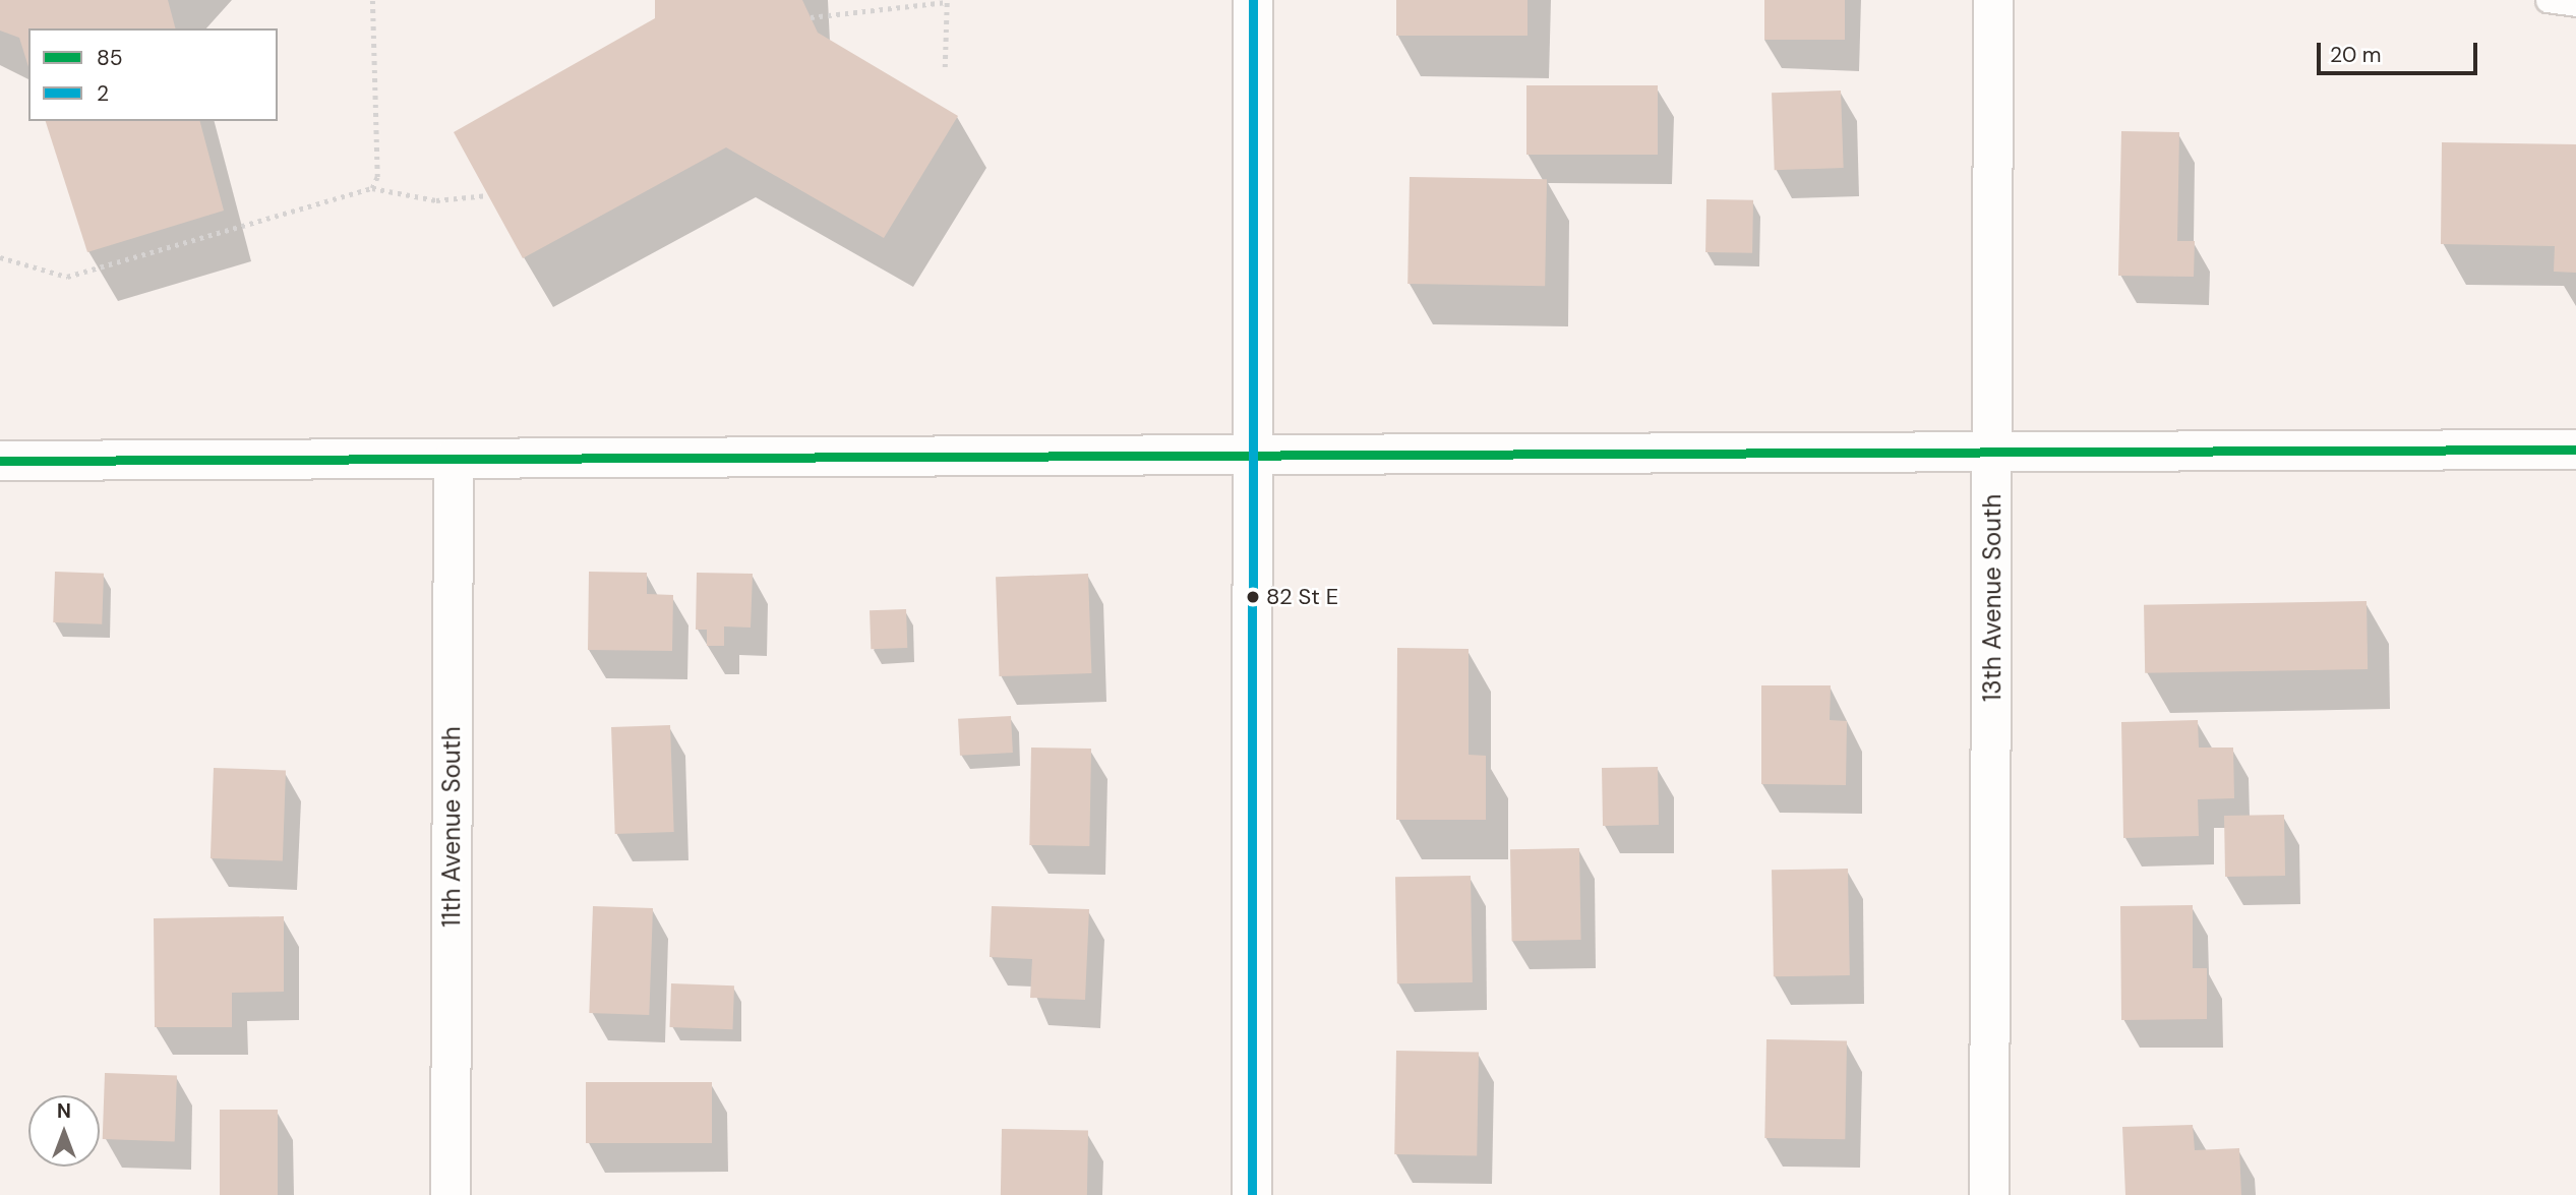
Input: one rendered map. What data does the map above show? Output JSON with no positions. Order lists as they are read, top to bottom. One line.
{"streets":{"street":["13th Avenue South","11th Avenue South"]},"places":["82 St E"],"lines":["transit line 2","transit line 85"],"legend":["85","2"],"scale_bar":"20 m","north":"top"}
